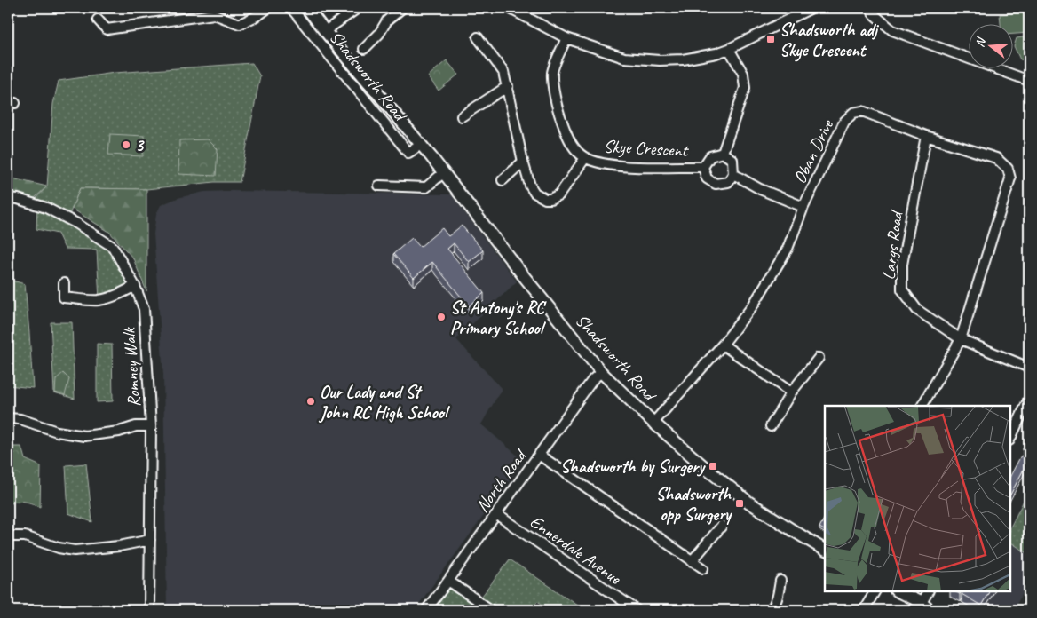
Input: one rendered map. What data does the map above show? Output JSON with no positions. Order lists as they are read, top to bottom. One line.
{"streets":{"main road":["Shadsworth Road"],"street":["Skye Crescent","Oban Drive","Largs Road","Romney Walk","North Road","Ennerdale Avenue"]},"crossings":[["Shadsworth Road","Oban Drive"],["Shadsworth Road","North Road"],["Oban Drive","Largs Road"],["North Road","Ennerdale Avenue"]],"places":{"transit":["Shadsworth adj Skye Crescent","Shadsworth by Surgery","Shadsworth opp Surgery"],"other":["3","St Antony's RC Primary School","Our Lady and St John RC High School"]},"north":"left"}
